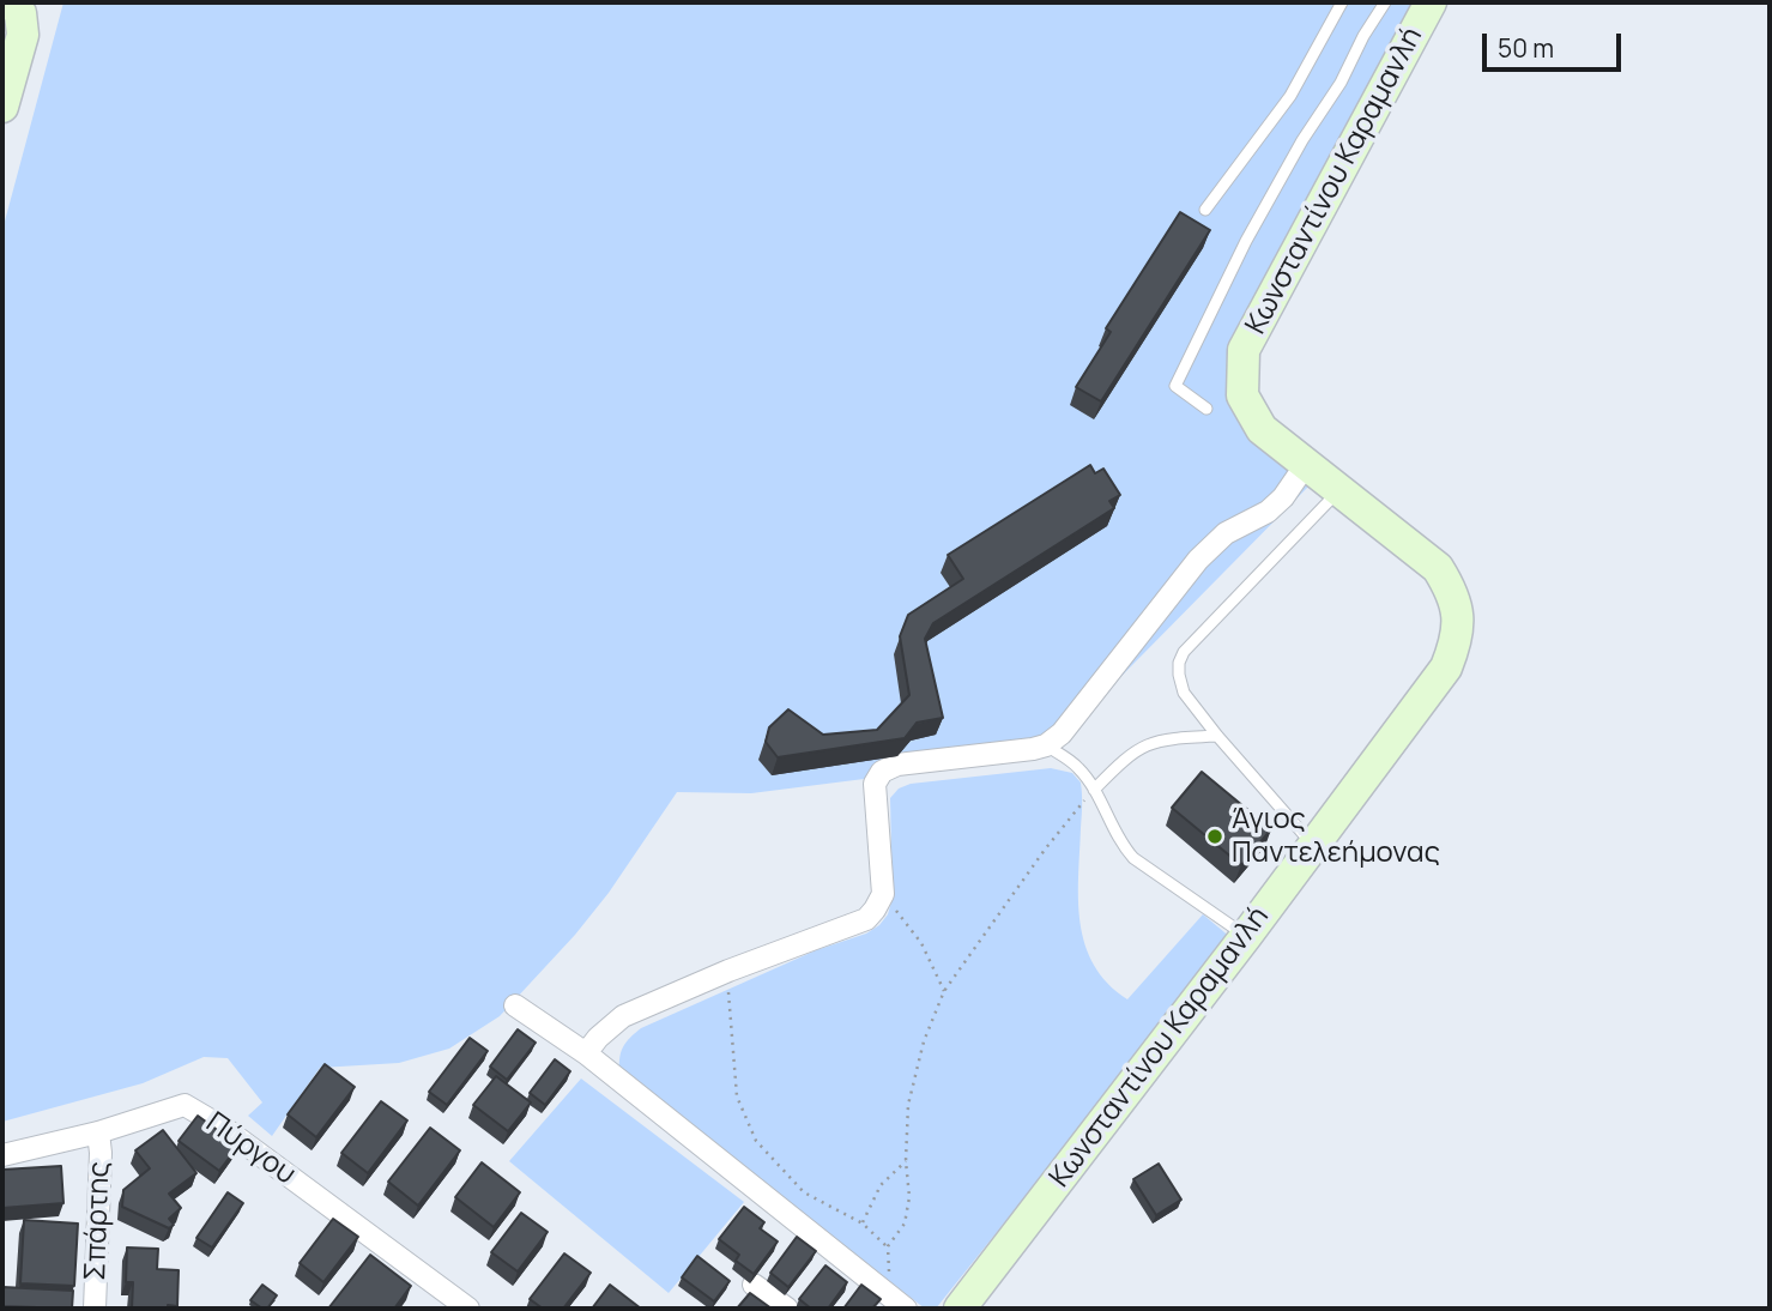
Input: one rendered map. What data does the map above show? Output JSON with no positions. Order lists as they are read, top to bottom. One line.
{"streets":{"street":["Κωνσταντίνου Καραμανλή","Πύργου","Σπάρτης"]},"crossings":[["Πύργου","Σπάρτης"]],"places":["Άγιος Παντελεήμονας"],"scale_bar":"50 m"}
